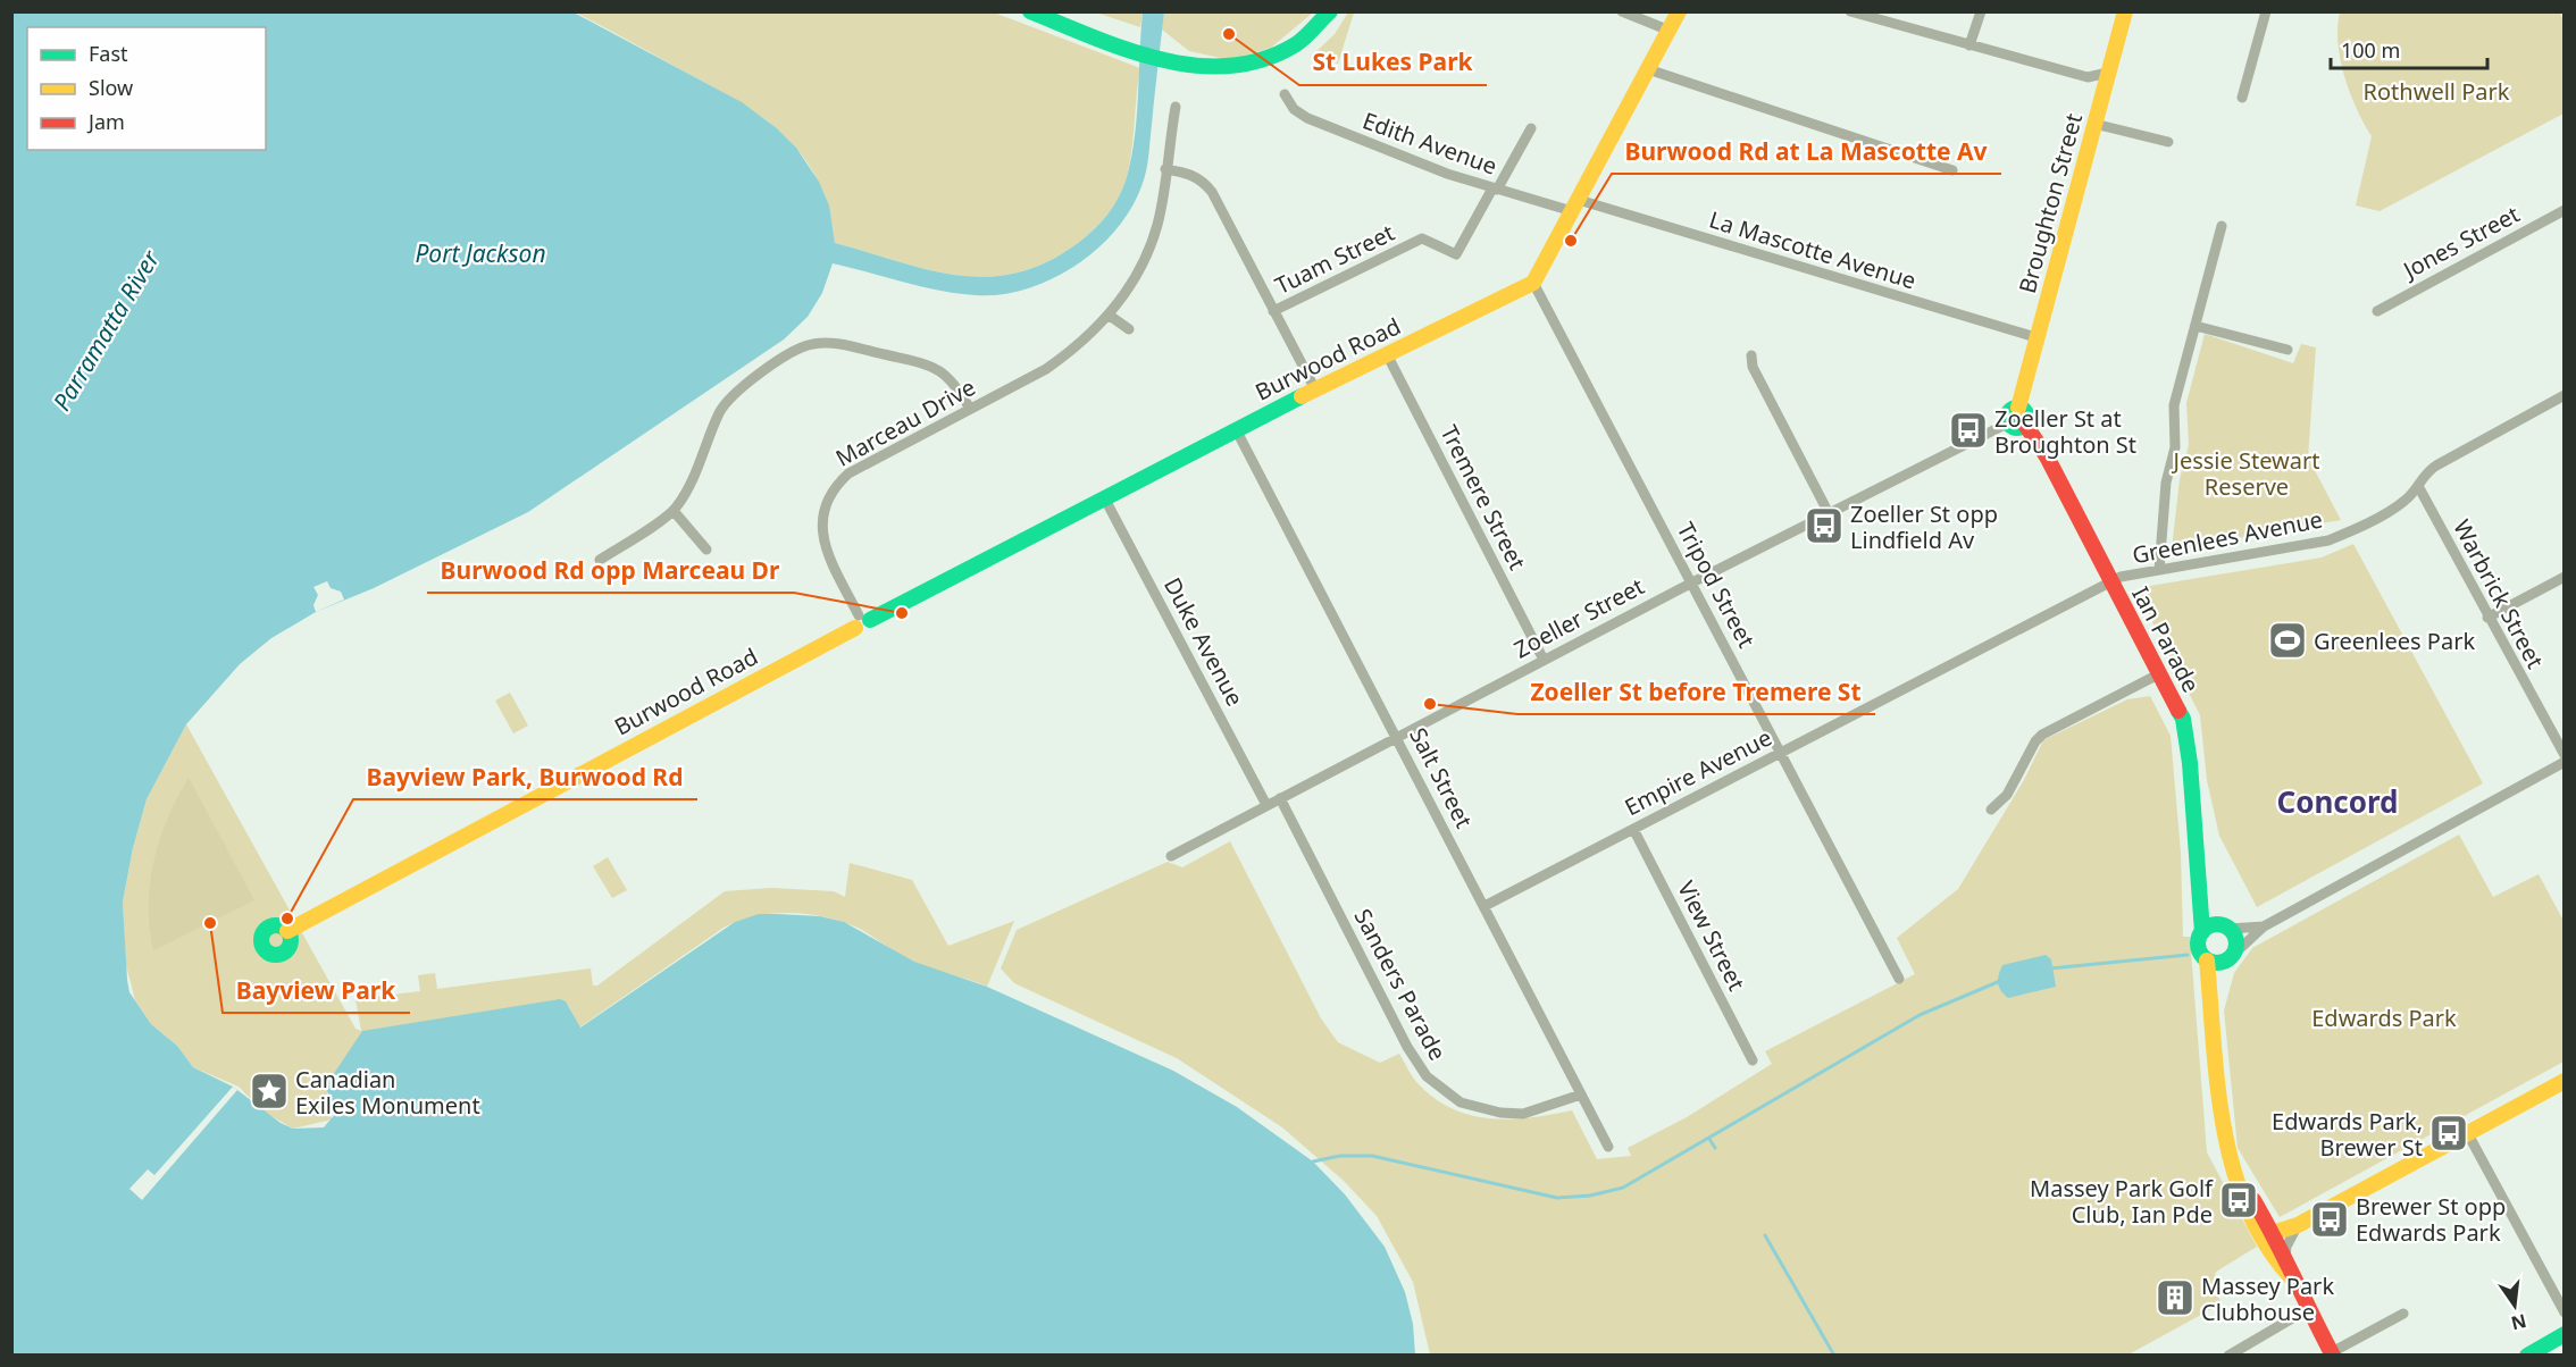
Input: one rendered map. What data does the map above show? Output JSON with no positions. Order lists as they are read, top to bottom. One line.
{"streets":{"main road":["Broughton Street","Burwood Road","Ian Parade"],"street":["Edith Avenue","Jones Street","La Mascotte Avenue","Tuam Street","Marceau Drive","Tremere Street","Greenlees Avenue","Tripod Street","Warbrick Street","Zoeller Street","Duke Avenue","Empire Avenue","Salt Street","View Street","Sanders Parade"]},"crossings":[["Edith Avenue","La Mascotte Avenue"],["Edith Avenue","Tuam Street"],["Broughton Street","La Mascotte Avenue"],["Broughton Street","Ian Parade"],["Burwood Road","Marceau Drive"],["Burwood Road","Tremere Street"],["Burwood Road","Tripod Street"],["Burwood Road","Duke Avenue"],["Burwood Road","Salt Street"],["Tremere Street","Zoeller Street"],["Greenlees Avenue","Warbrick Street"],["Greenlees Avenue","Ian Parade"],["Greenlees Avenue","Empire Avenue"],["Tripod Street","Zoeller Street"],["Tripod Street","Empire Avenue"],["Zoeller Street","Ian Parade"],["Zoeller Street","Duke Avenue"],["Zoeller Street","Salt Street"],["Zoeller Street","Sanders Parade"],["Ian Parade","Empire Avenue"],["Empire Avenue","Salt Street"],["Empire Avenue","View Street"],["Salt Street","Sanders Parade"]],"districts":["Concord"],"water":["Port Jackson","Parramatta River"],"parks":["Rothwell Park","Jessie Stewart Reserve","Edwards Park"],"places":{"other":["St Lukes Park","Burwood Rd at La Mascotte Av","Burwood Rd opp Marceau Dr","Zoeller St before Tremere St","Bayview Park, Burwood Rd","Bayview Park"],"bus stop":["Zoeller St at Broughton St","Zoeller St opp Lindfield Av","Edwards Park, Brewer St","Massey Park Golf Club, Ian Pde","Brewer St opp Edwards Park"],"sports":["Greenlees Park"],"place":["Canadian Exiles Monument"],"building":["Massey Park Clubhouse"]},"legend":["Fast","Slow","Jam"],"scale_bar":"100 m","north":"bottom"}
